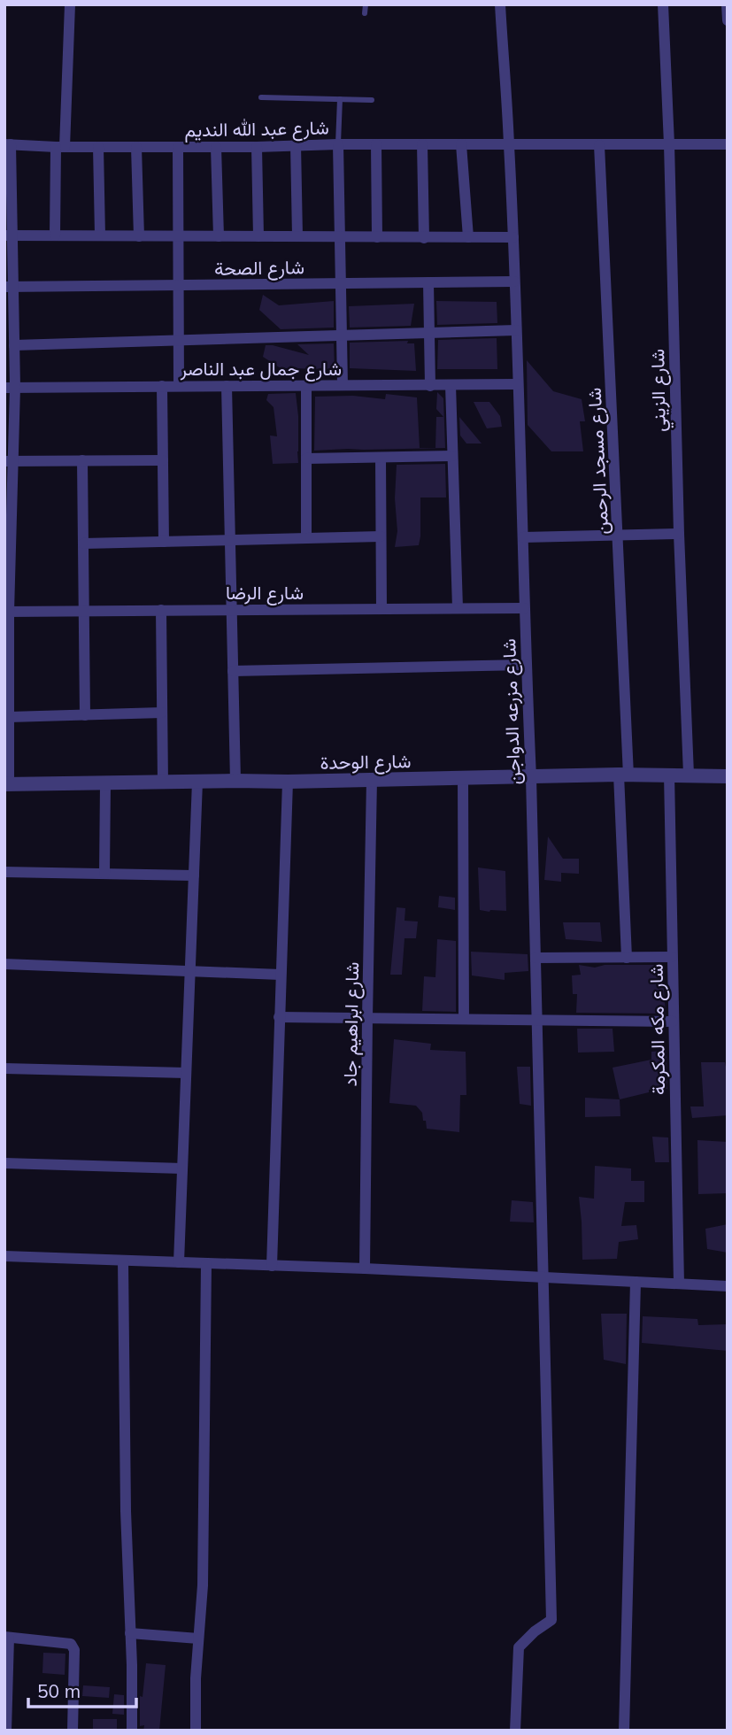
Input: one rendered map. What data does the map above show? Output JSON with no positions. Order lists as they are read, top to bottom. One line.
{"streets":{"street":["شارع عبد الله النديم","شارع الصحة","شارع جمال عبد الناصر","شارع الزيني","شارع مسجد الرحمن","شارع الرضا","شارع مزرعه الدواجن","شارع الوحدة","شارع ابراهيم جاد","شارع مكه المكرمة"]},"crossings":[["شارع عبد الله النديم","شارع الزيني"],["شارع عبد الله النديم","شارع مسجد الرحمن"],["شارع عبد الله النديم","شارع مزرعه الدواجن"],["شارع الصحة","شارع مزرعه الدواجن"],["شارع جمال عبد الناصر","شارع مزرعه الدواجن"],["شارع الزيني","شارع الوحدة"],["شارع مسجد الرحمن","شارع الوحدة"],["شارع الرضا","شارع مزرعه الدواجن"],["شارع مزرعه الدواجن","شارع الوحدة"],["شارع الوحدة","شارع ابراهيم جاد"],["شارع الوحدة","شارع مكه المكرمة"]],"scale_bar":"50 m"}
